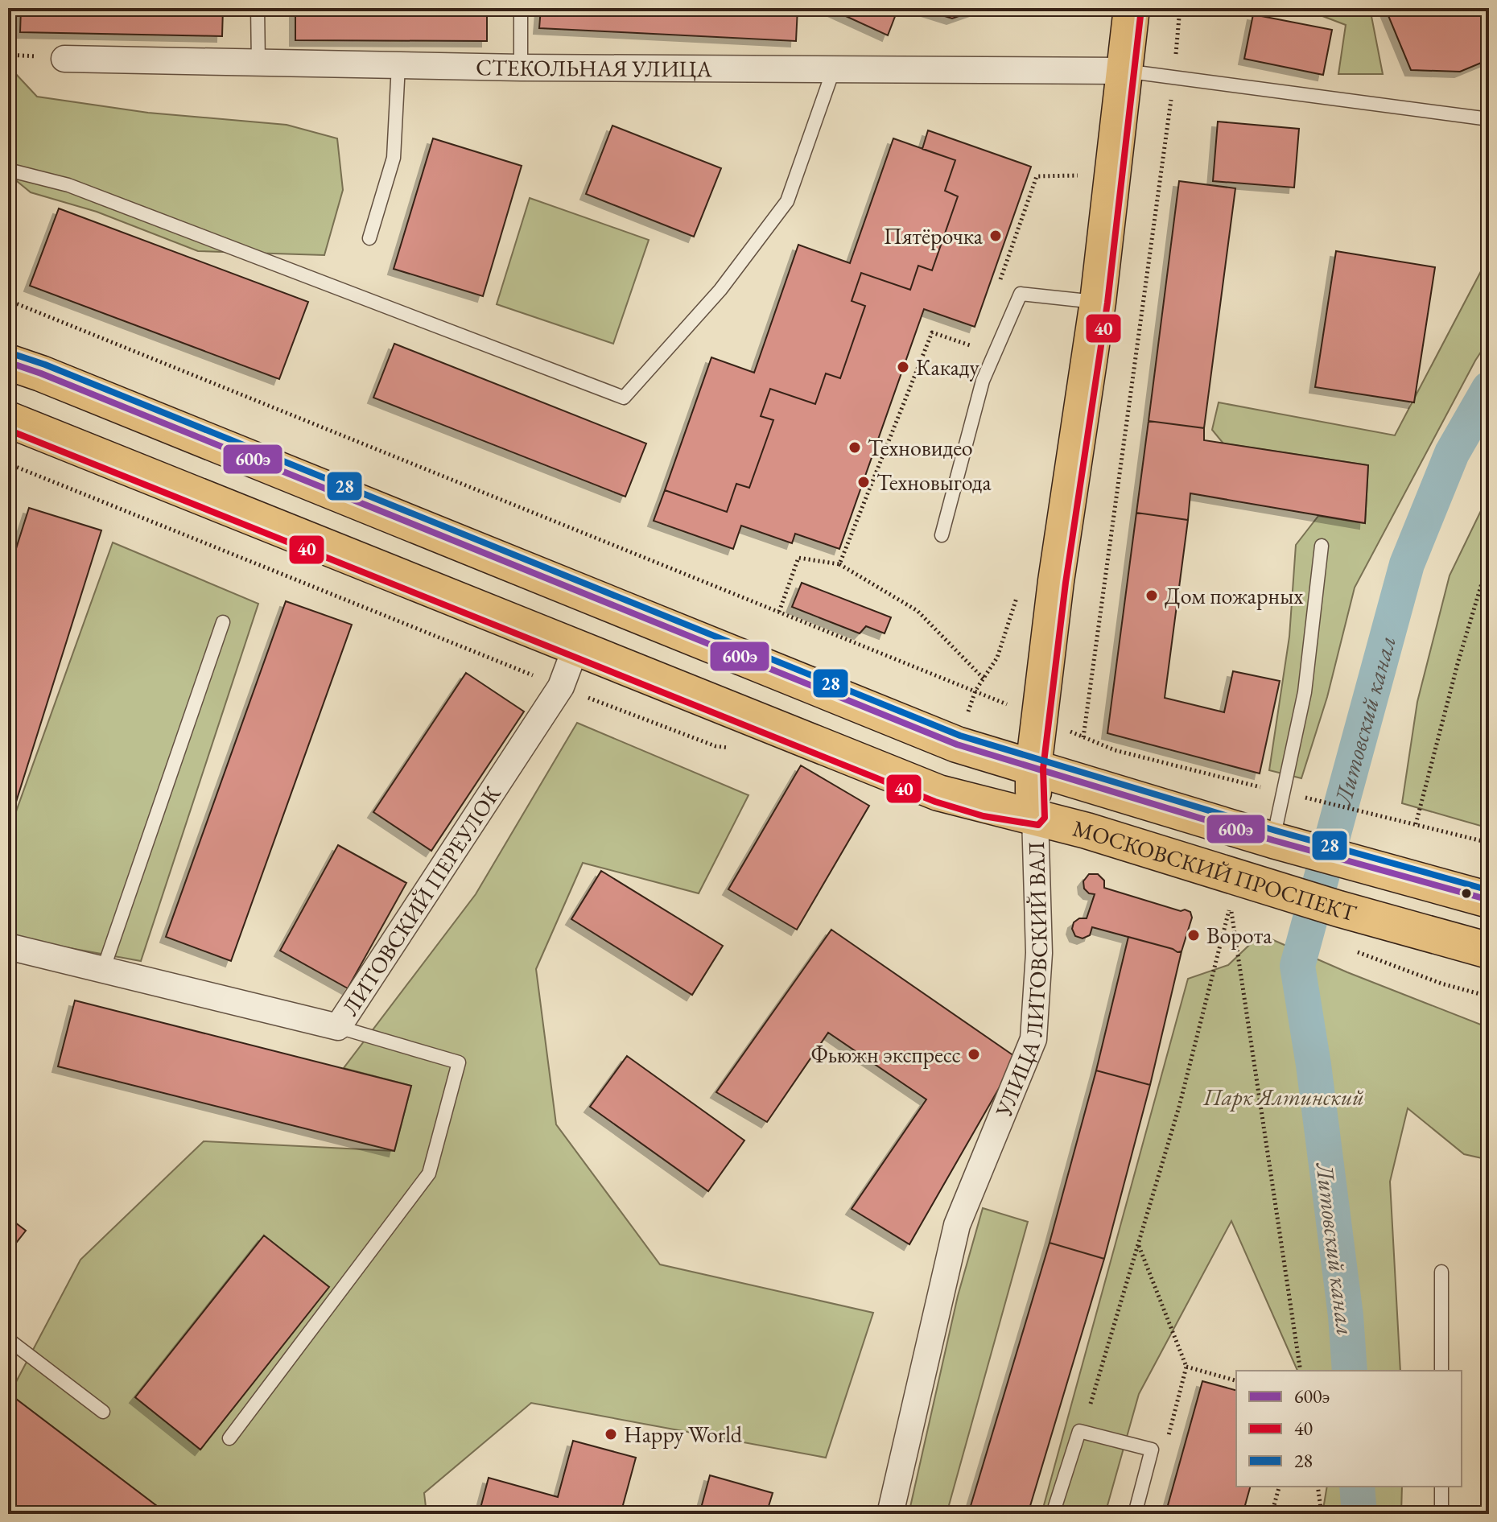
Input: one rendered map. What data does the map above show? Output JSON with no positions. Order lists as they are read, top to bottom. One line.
{"streets":{"main road":["МОСКОВСКИЙ ПРОСПЕКТ","УЛИЦА ЛИТОВСКИЙ ВАЛ"],"street":["СТЕКОЛЬНАЯ УЛИЦА","ЛИТОВСКИЙ ПЕРЕУЛОК"]},"crossings":[["СТЕКОЛЬНАЯ УЛИЦА","УЛИЦА ЛИТОВСКИЙ ВАЛ"],["МОСКОВСКИЙ ПРОСПЕКТ","ЛИТОВСКИЙ ПЕРЕУЛОК"],["МОСКОВСКИЙ ПРОСПЕКТ","УЛИЦА ЛИТОВСКИЙ ВАЛ"]],"water":["Литовский канал"],"parks":["Парк Ялтинский"],"places":["Пятёрочка","Какаду","Техновидео","Техновыгода","Дом пожарных","Ворота","Фьюжн экспресс","Happy World"],"lines":["transit line 40","transit line 28","transit line 600э"],"legend":["600э","40","28"]}
